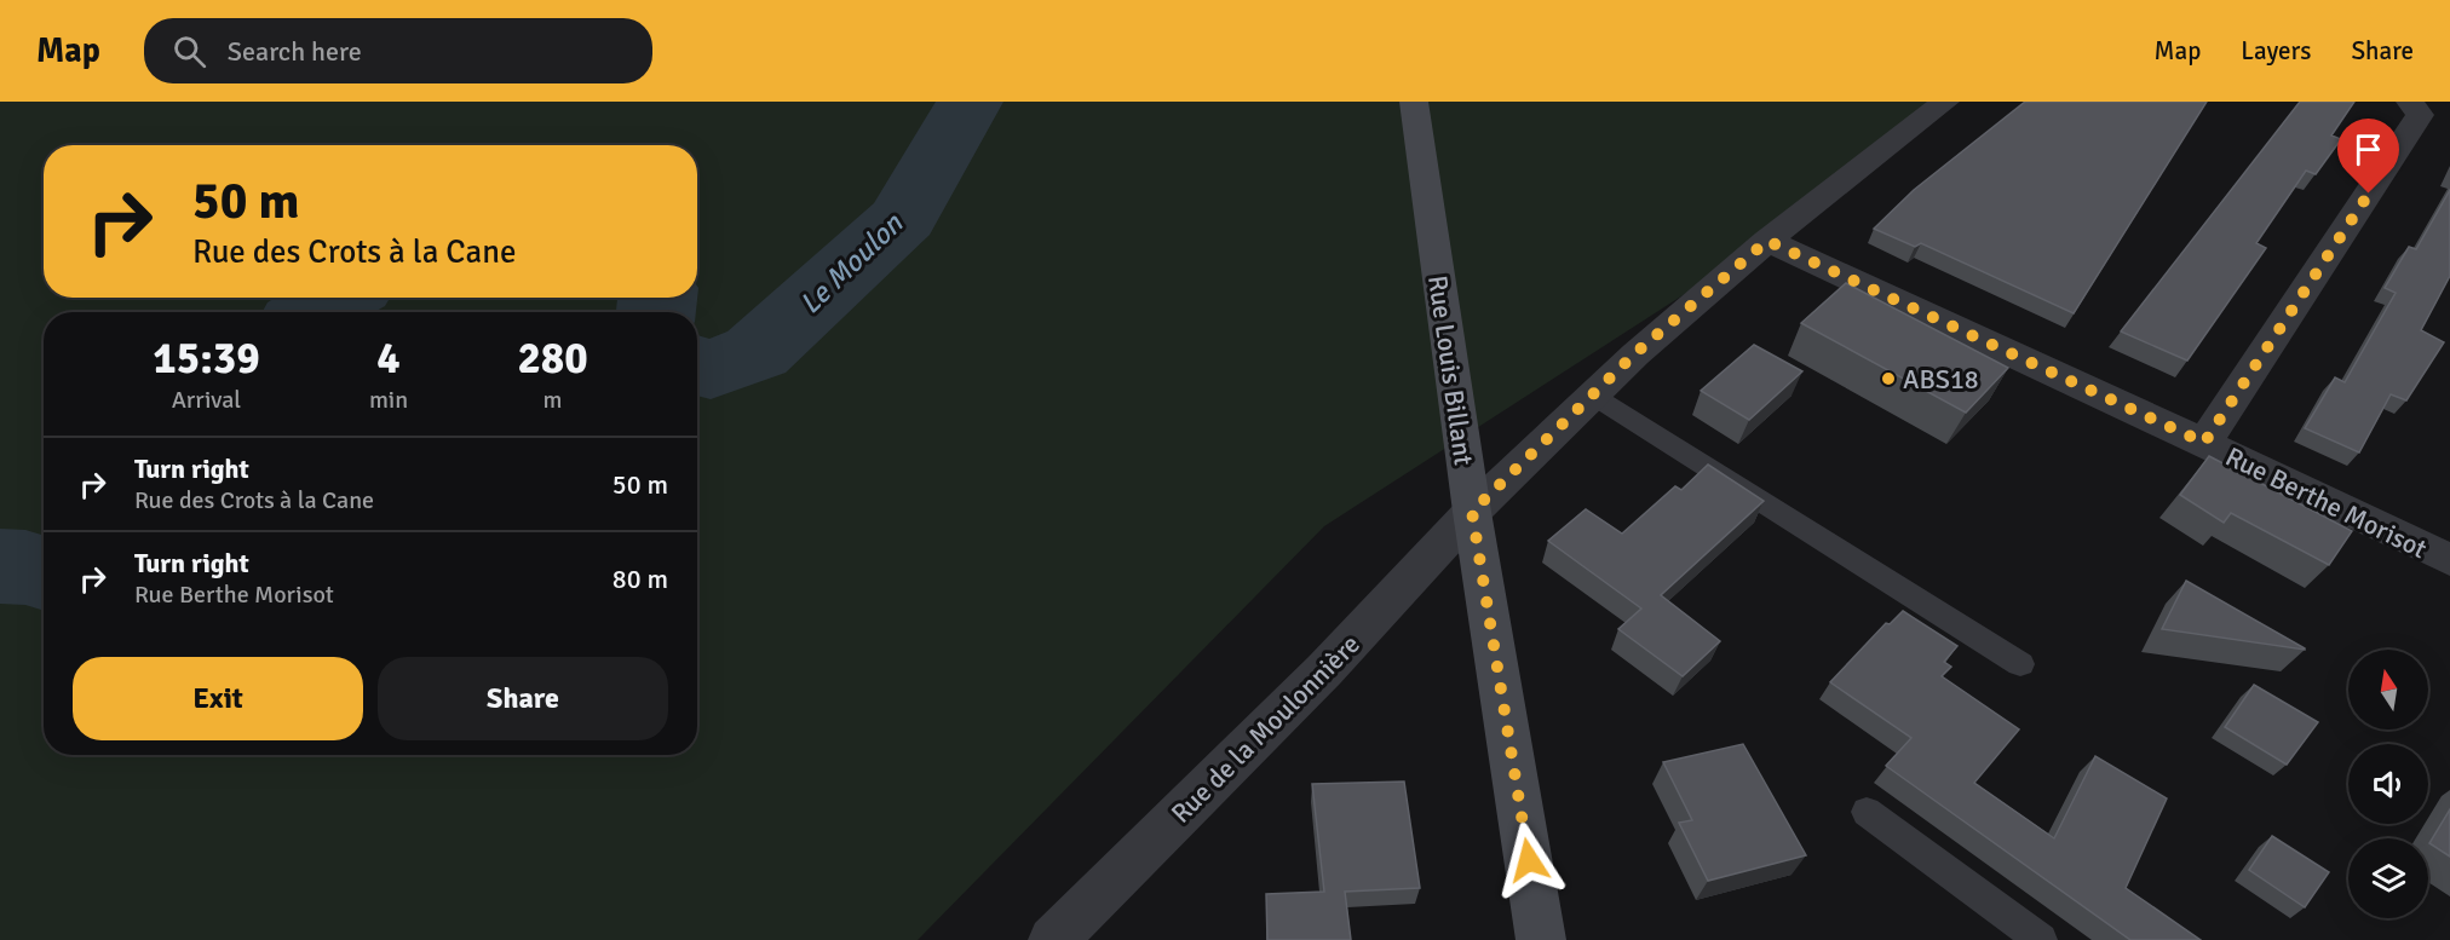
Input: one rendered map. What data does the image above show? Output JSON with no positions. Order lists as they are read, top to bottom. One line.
{"streets":{"street":["Rue Louis Billant","Rue Berthe Morisot","Rue de la Moulonnière"]},"crossings":[["Rue Louis Billant","Rue de la Moulonnière"],["Rue Berthe Morisot","Rue de la Moulonnière"]],"water":["Le Moulon"],"places":["ABS18"],"north":"top","page":{"header":"Map","search":"Search here","nav":["Map","Layers","Share"],"turn":["50 m","Rue des Crots à la Cane"],"eta":["15:39","Arrival","4","min","280","m"],"list":[{"name":"Turn right","note":"Rue des Crots à la Cane","value":"50 m"},{"name":"Turn right","note":"Rue Berthe Morisot","value":"80 m"}],"buttons":["Exit","Share"]}}
